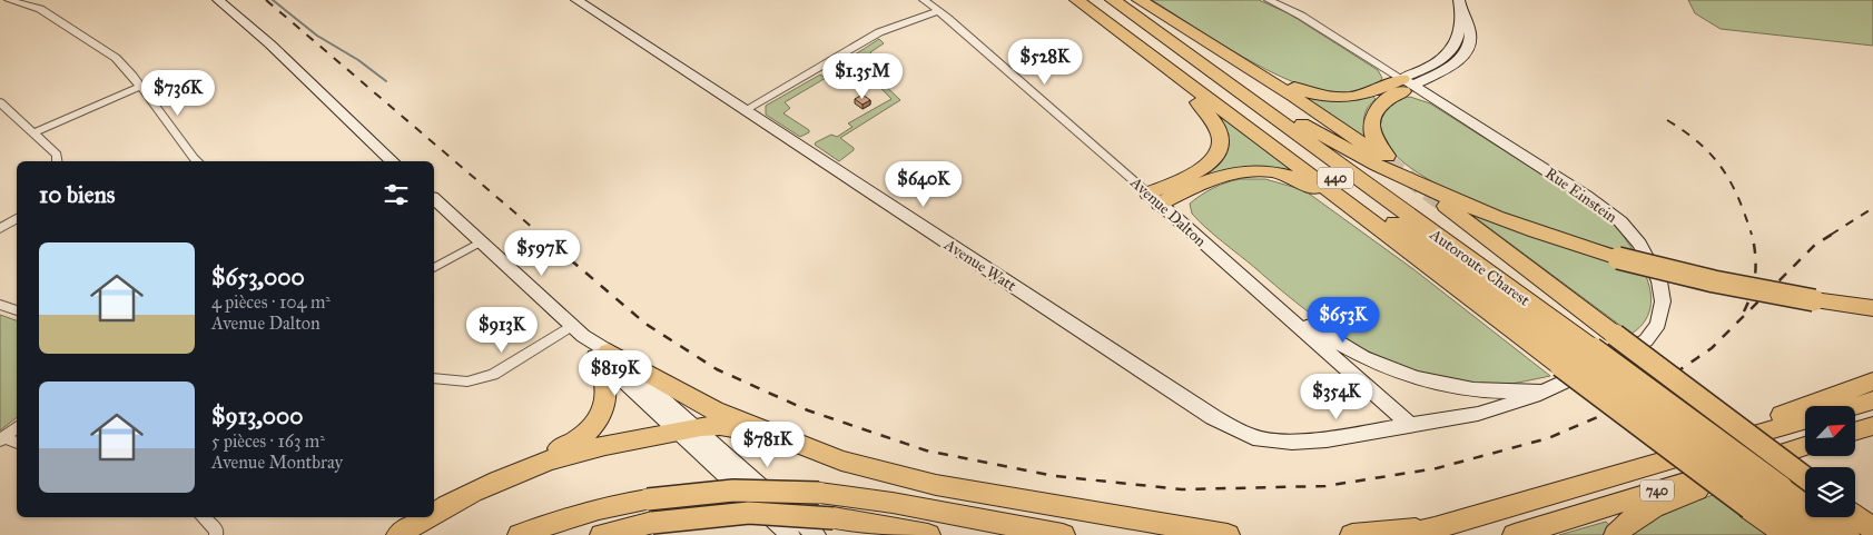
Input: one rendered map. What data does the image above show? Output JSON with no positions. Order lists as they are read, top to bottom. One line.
{"streets":{"highway":["440","Autoroute Charest","740"],"street":["Rue Einstein","Avenue Dalton","Avenue Watt"]},"crossings":[["Rue Einstein","Avenue Dalton"],["Rue Einstein","Avenue Watt"],["Avenue Dalton","Avenue Watt"]],"north":"top right","page":{"price":["$528K","$1.35M","$736K","$640K","$597K","$653K","$913K","$819K","$354K","$781K"],"heading":"10 biens","list":[{"name":"$653,000","note":"4 pièces · 104 m² · Avenue Dalton"},{"name":"$913,000","note":"5 pièces · 163 m² · Avenue Montbray"}]}}
